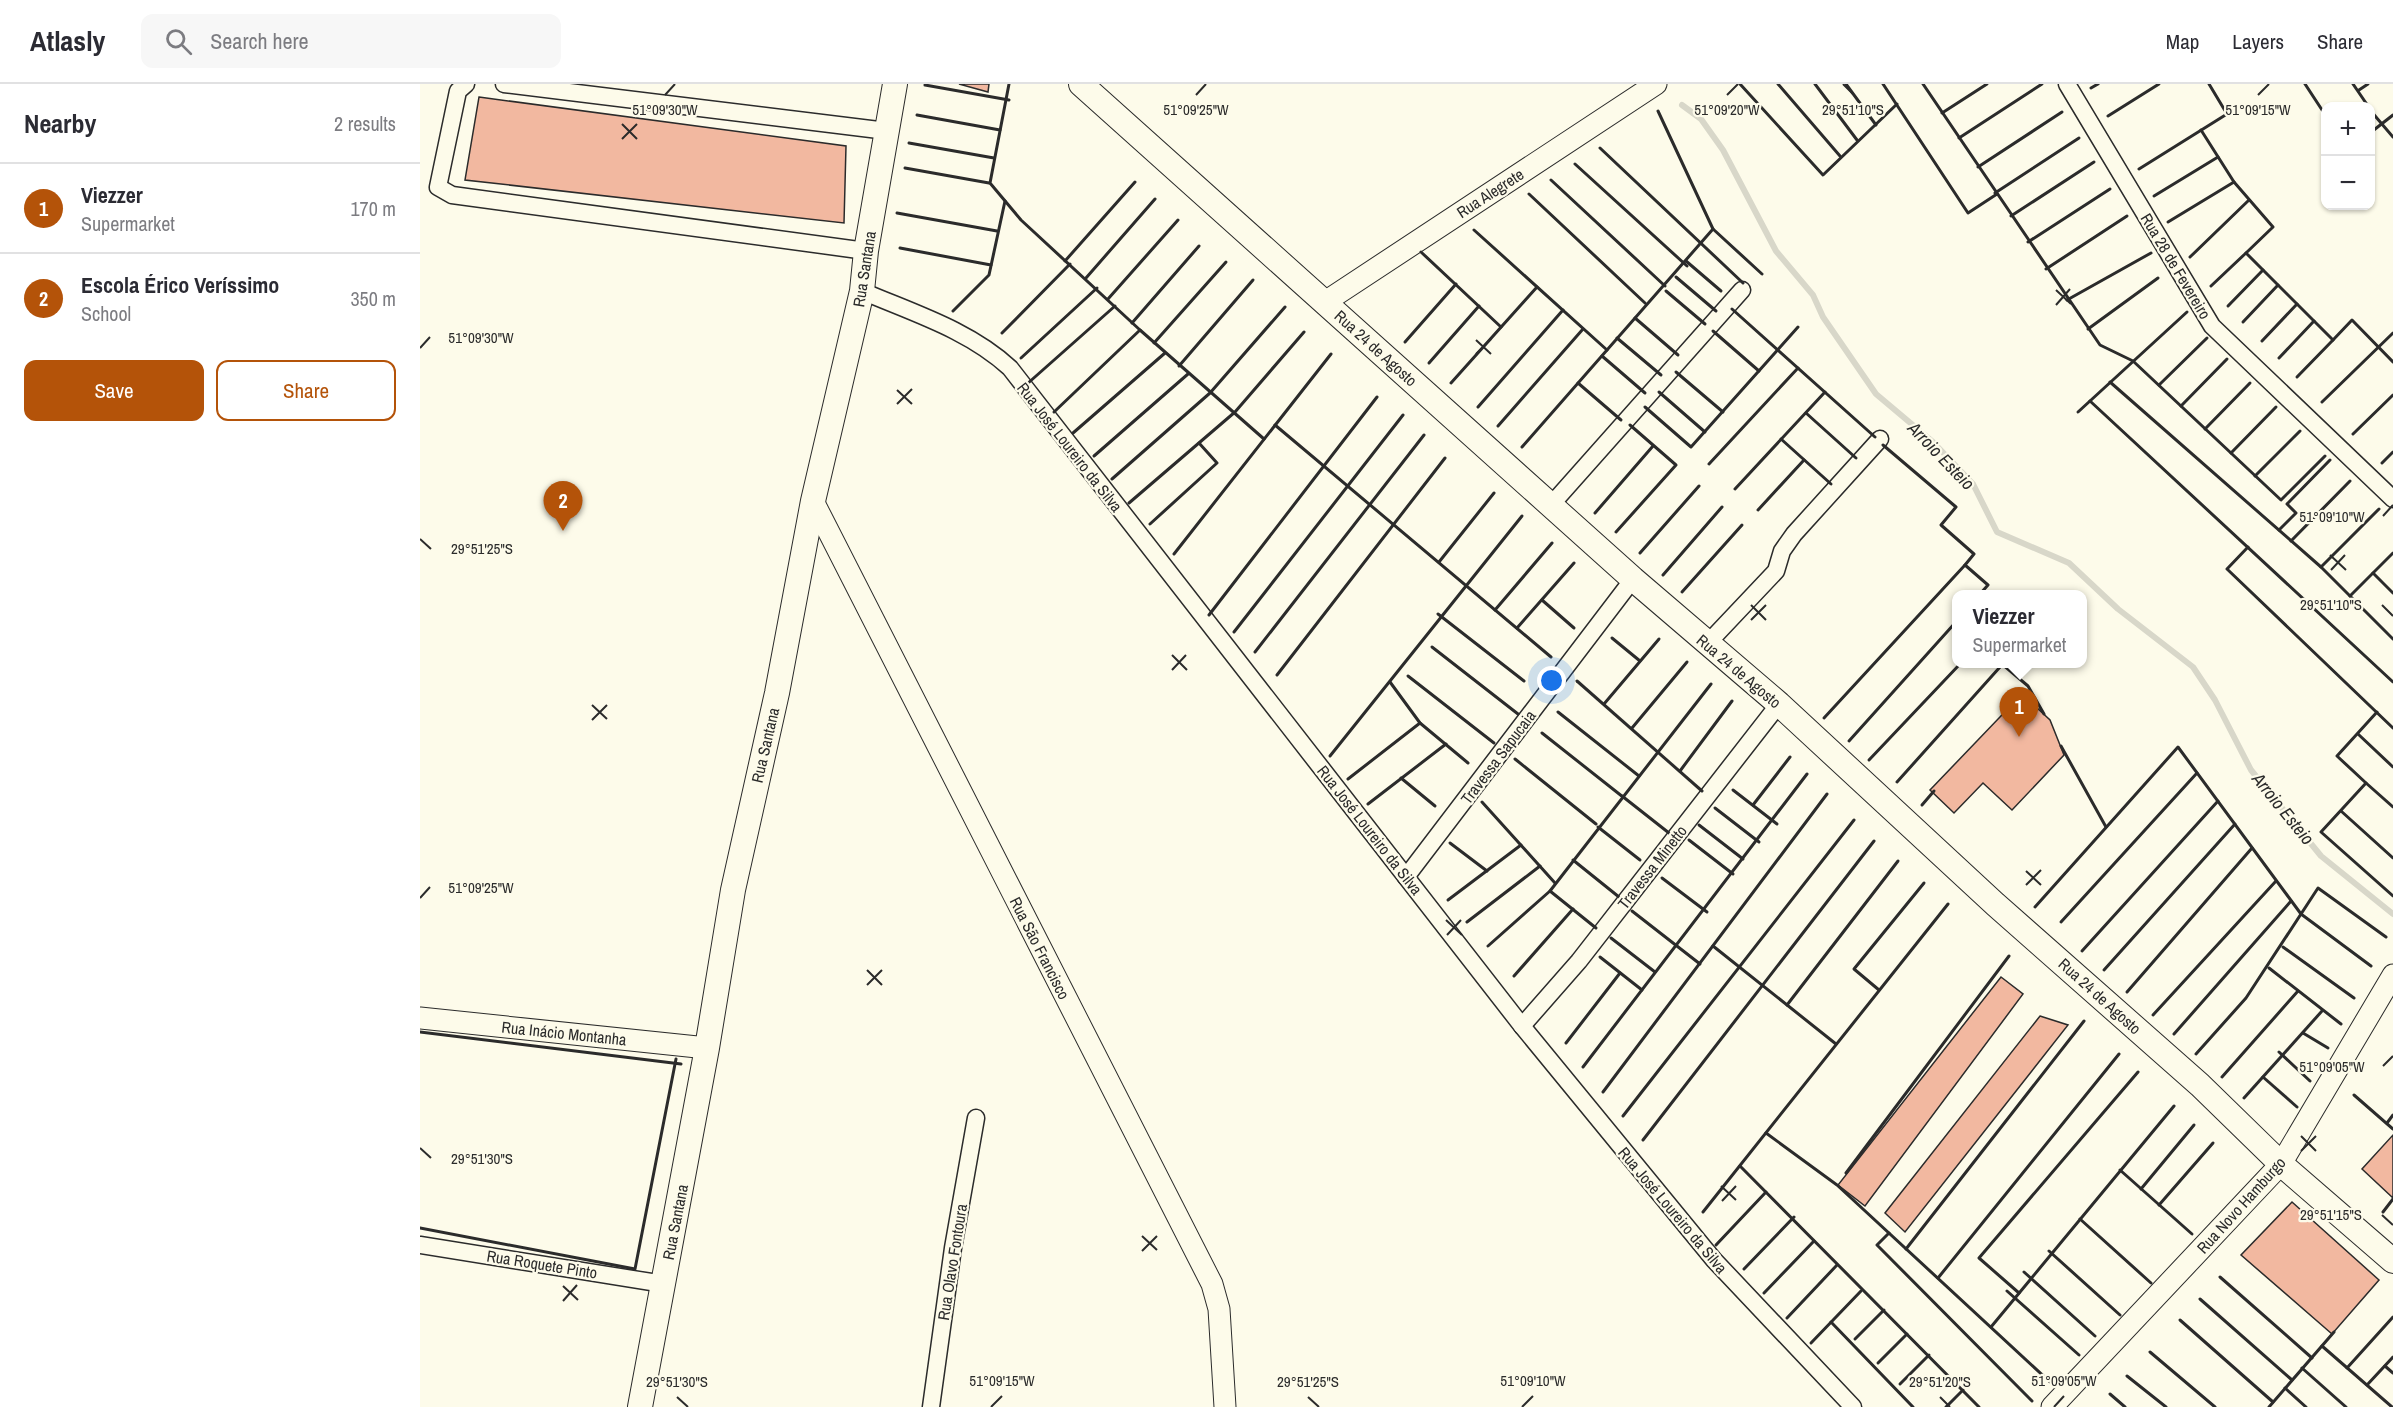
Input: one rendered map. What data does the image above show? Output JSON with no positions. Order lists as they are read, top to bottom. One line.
{"streets":{"main road":["Rua Santana","Rua 24 de Agosto"],"street":["Rua Alegrete","Rua 28 de Fevereiro","Rua José Loureiro da Silva","Travessa Sapucaia","Travessa Minetto","Rua São Francisco","Rua Inácio Montanha","Rua Novo Hamburgo","Rua Olavo Fontoura","Rua Roquete Pinto"]},"crossings":[["Rua Alegrete","Rua 24 de Agosto"],["Rua Santana","Rua José Loureiro da Silva"],["Rua Santana","Rua São Francisco"],["Rua Santana","Rua Inácio Montanha"],["Rua Santana","Rua Roquete Pinto"],["Rua 24 de Agosto","Travessa Sapucaia"],["Rua 24 de Agosto","Travessa Minetto"],["Rua 24 de Agosto","Rua Novo Hamburgo"],["Rua José Loureiro da Silva","Travessa Sapucaia"],["Rua José Loureiro da Silva","Travessa Minetto"]],"water":["Arroio Esteio"],"page":{"header":"Atlasly","search":"Search here","nav":["Map","Layers","Share"],"heading":["Nearby","2 results"],"map_buttons":["+","−"],"list":[{"mark":"1","name":"Viezzer","note":"Supermarket","value":"170 m"},{"mark":"2","name":"Escola Érico Veríssimo","note":"School","value":"350 m"}],"buttons":["Save","Share"],"pins":["2","1"],"popup":["Viezzer","Supermarket"]},"coordinates":["29°51'10\"S","51°09'30\"W","51°09'25\"W","51°09'20\"W","51°09'15\"W","51°09'10\"W","29°51'25\"S","51°09'05\"W","29°51'30\"S","29°51'15\"S","29°51'20\"S"]}
